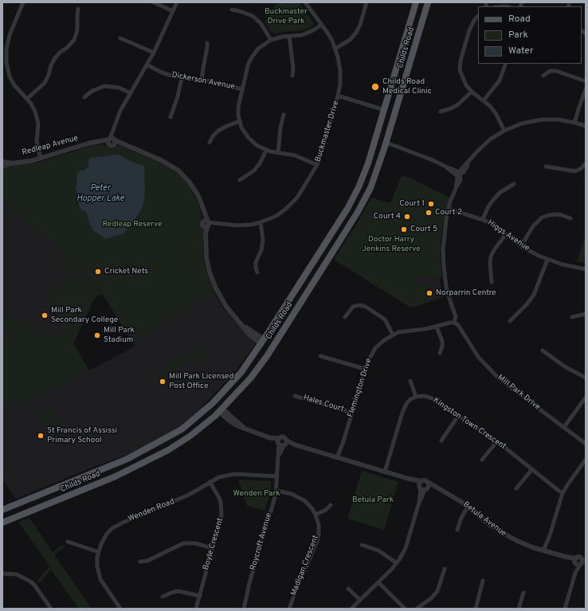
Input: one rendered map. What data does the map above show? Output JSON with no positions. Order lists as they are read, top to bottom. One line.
{"streets":{"main road":["Childs Road"],"street":["Dickerson Avenue","Buckmaster Drive","Redleap Avenue","Higgs Avenue","Flemington Drive","Mill Park Drive","Hales Court","Kingston Town Crescent","Wenden Road","Betula Avenue","Roycroft Avenue","Boyle Crescent","Madigan Crescent"]},"crossings":[["Buckmaster Drive","Redleap Avenue"],["Higgs Avenue","Mill Park Drive"],["Flemington Drive","Mill Park Drive"],["Flemington Drive","Hales Court"],["Flemington Drive","Betula Avenue"],["Wenden Road","Roycroft Avenue"],["Wenden Road","Boyle Crescent"],["Betula Avenue","Roycroft Avenue"],["Roycroft Avenue","Madigan Crescent"]],"water":["Peter Hopper Lake"],"parks":["Buckmaster Drive Park","Redleap Reserve","Doctor Harry Jenkins Reserve","Wenden Park","Betula Park"],"places":["Childs Road Medical Clinic","Court 1","Court 2","Court 4","Court 5","Cricket Nets","Norparrin Centre","Mill Park Secondary College","Mill Park Stadium","Mill Park Licensed Post Office","St Francis of Assissi Primary School"],"legend":["Road","Park","Water"]}
